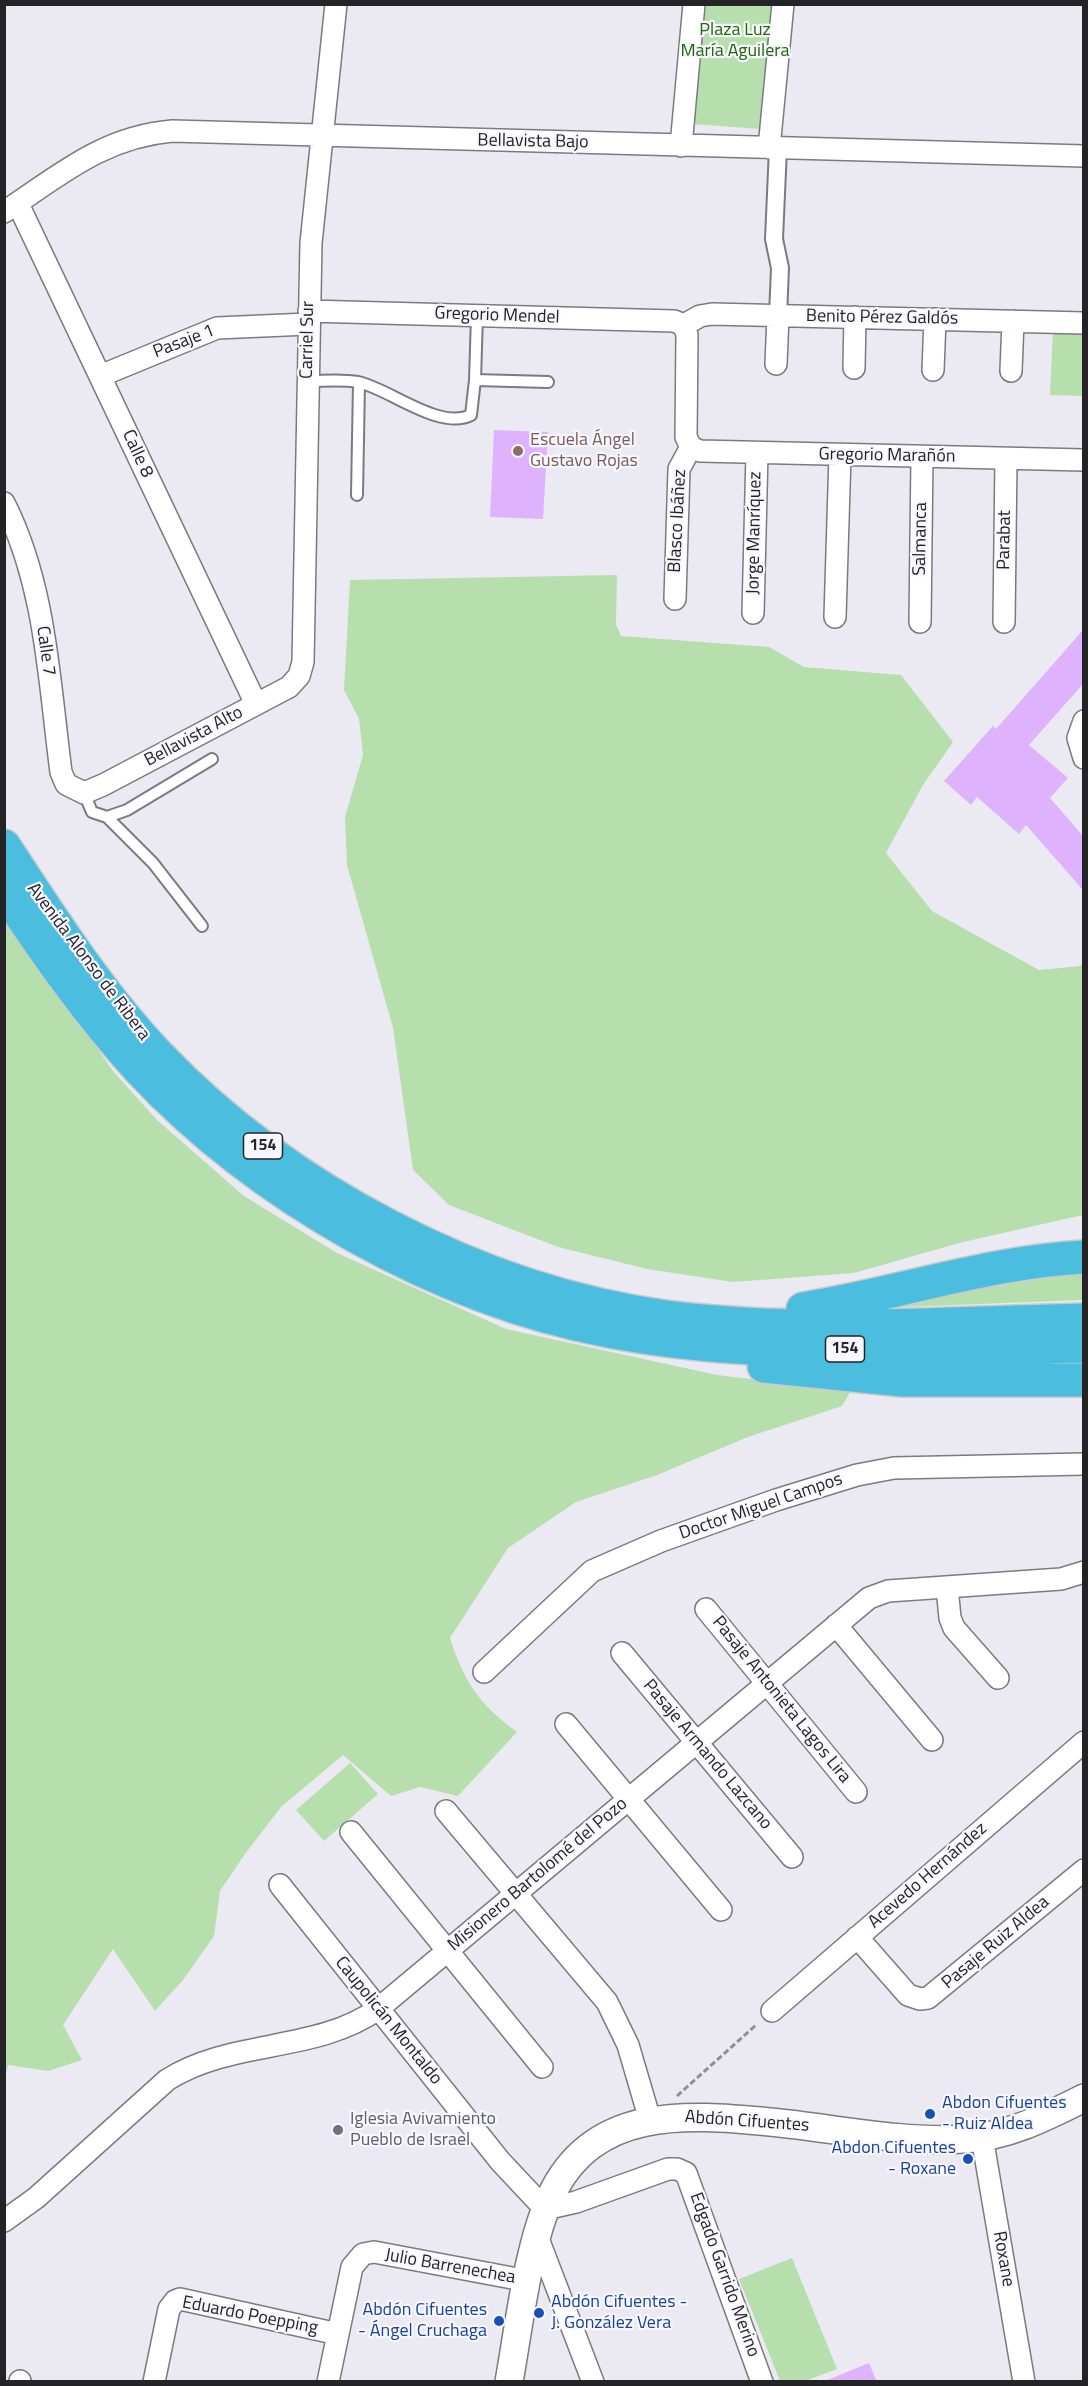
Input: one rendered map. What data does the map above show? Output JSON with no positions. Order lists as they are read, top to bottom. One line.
{"streets":{"highway":["Avenida Alonso de Ribera","154"],"street":["Bellavista Bajo","Gregorio Mendel","Benito Pérez Galdós","Carriel Sur","Pasaje 1","Calle 8","Gregorio Marañón","Blasco Ibáñez","Jorge Manríquez","Salmanca","Parabat","Calle 7","Bellavista Alto","Doctor Miguel Campos","Pasaje Antonieta Lagos Lira","Pasaje Armando Lazcano","Misionero Bartolomé del Pozo","Acevedo Hernández","Pasaje Ruiz Aldea","Caupolicán Montaldo","Abdón Cifuentes","Roxane","Julio Barrenechea","Edgado Garrido Merino","Eduardo Poepping"]},"crossings":[["Bellavista Bajo","Carriel Sur"],["Bellavista Bajo","Calle 8"],["Gregorio Mendel","Benito Pérez Galdós"],["Gregorio Mendel","Carriel Sur"],["Gregorio Mendel","Pasaje 1"],["Carriel Sur","Pasaje 1"],["Carriel Sur","Bellavista Alto"],["Pasaje 1","Calle 8"],["Calle 8","Bellavista Alto"],["Gregorio Marañón","Blasco Ibáñez"],["Gregorio Marañón","Jorge Manríquez"],["Gregorio Marañón","Salmanca"],["Gregorio Marañón","Parabat"],["Calle 7","Bellavista Alto"],["Pasaje Antonieta Lagos Lira","Misionero Bartolomé del Pozo"],["Pasaje Armando Lazcano","Misionero Bartolomé del Pozo"],["Misionero Bartolomé del Pozo","Caupolicán Montaldo"],["Acevedo Hernández","Pasaje Ruiz Aldea"],["Caupolicán Montaldo","Abdón Cifuentes"],["Caupolicán Montaldo","Edgado Garrido Merino"],["Abdón Cifuentes","Roxane"],["Abdón Cifuentes","Julio Barrenechea"],["Abdón Cifuentes","Edgado Garrido Merino"],["Julio Barrenechea","Eduardo Poepping"]],"parks":["Plaza Luz María Aguilera"],"places":["Escuela Ángel Gustavo Rojas","Abdon Cifuentes - Ruiz Aldea","Iglesia Avivamiento Pueblo de Israel","Abdon Cifuentes - Roxane","Abdón Cifuentes - J. González Vera","Abdón Cifuentes - Ángel Cruchaga"]}
